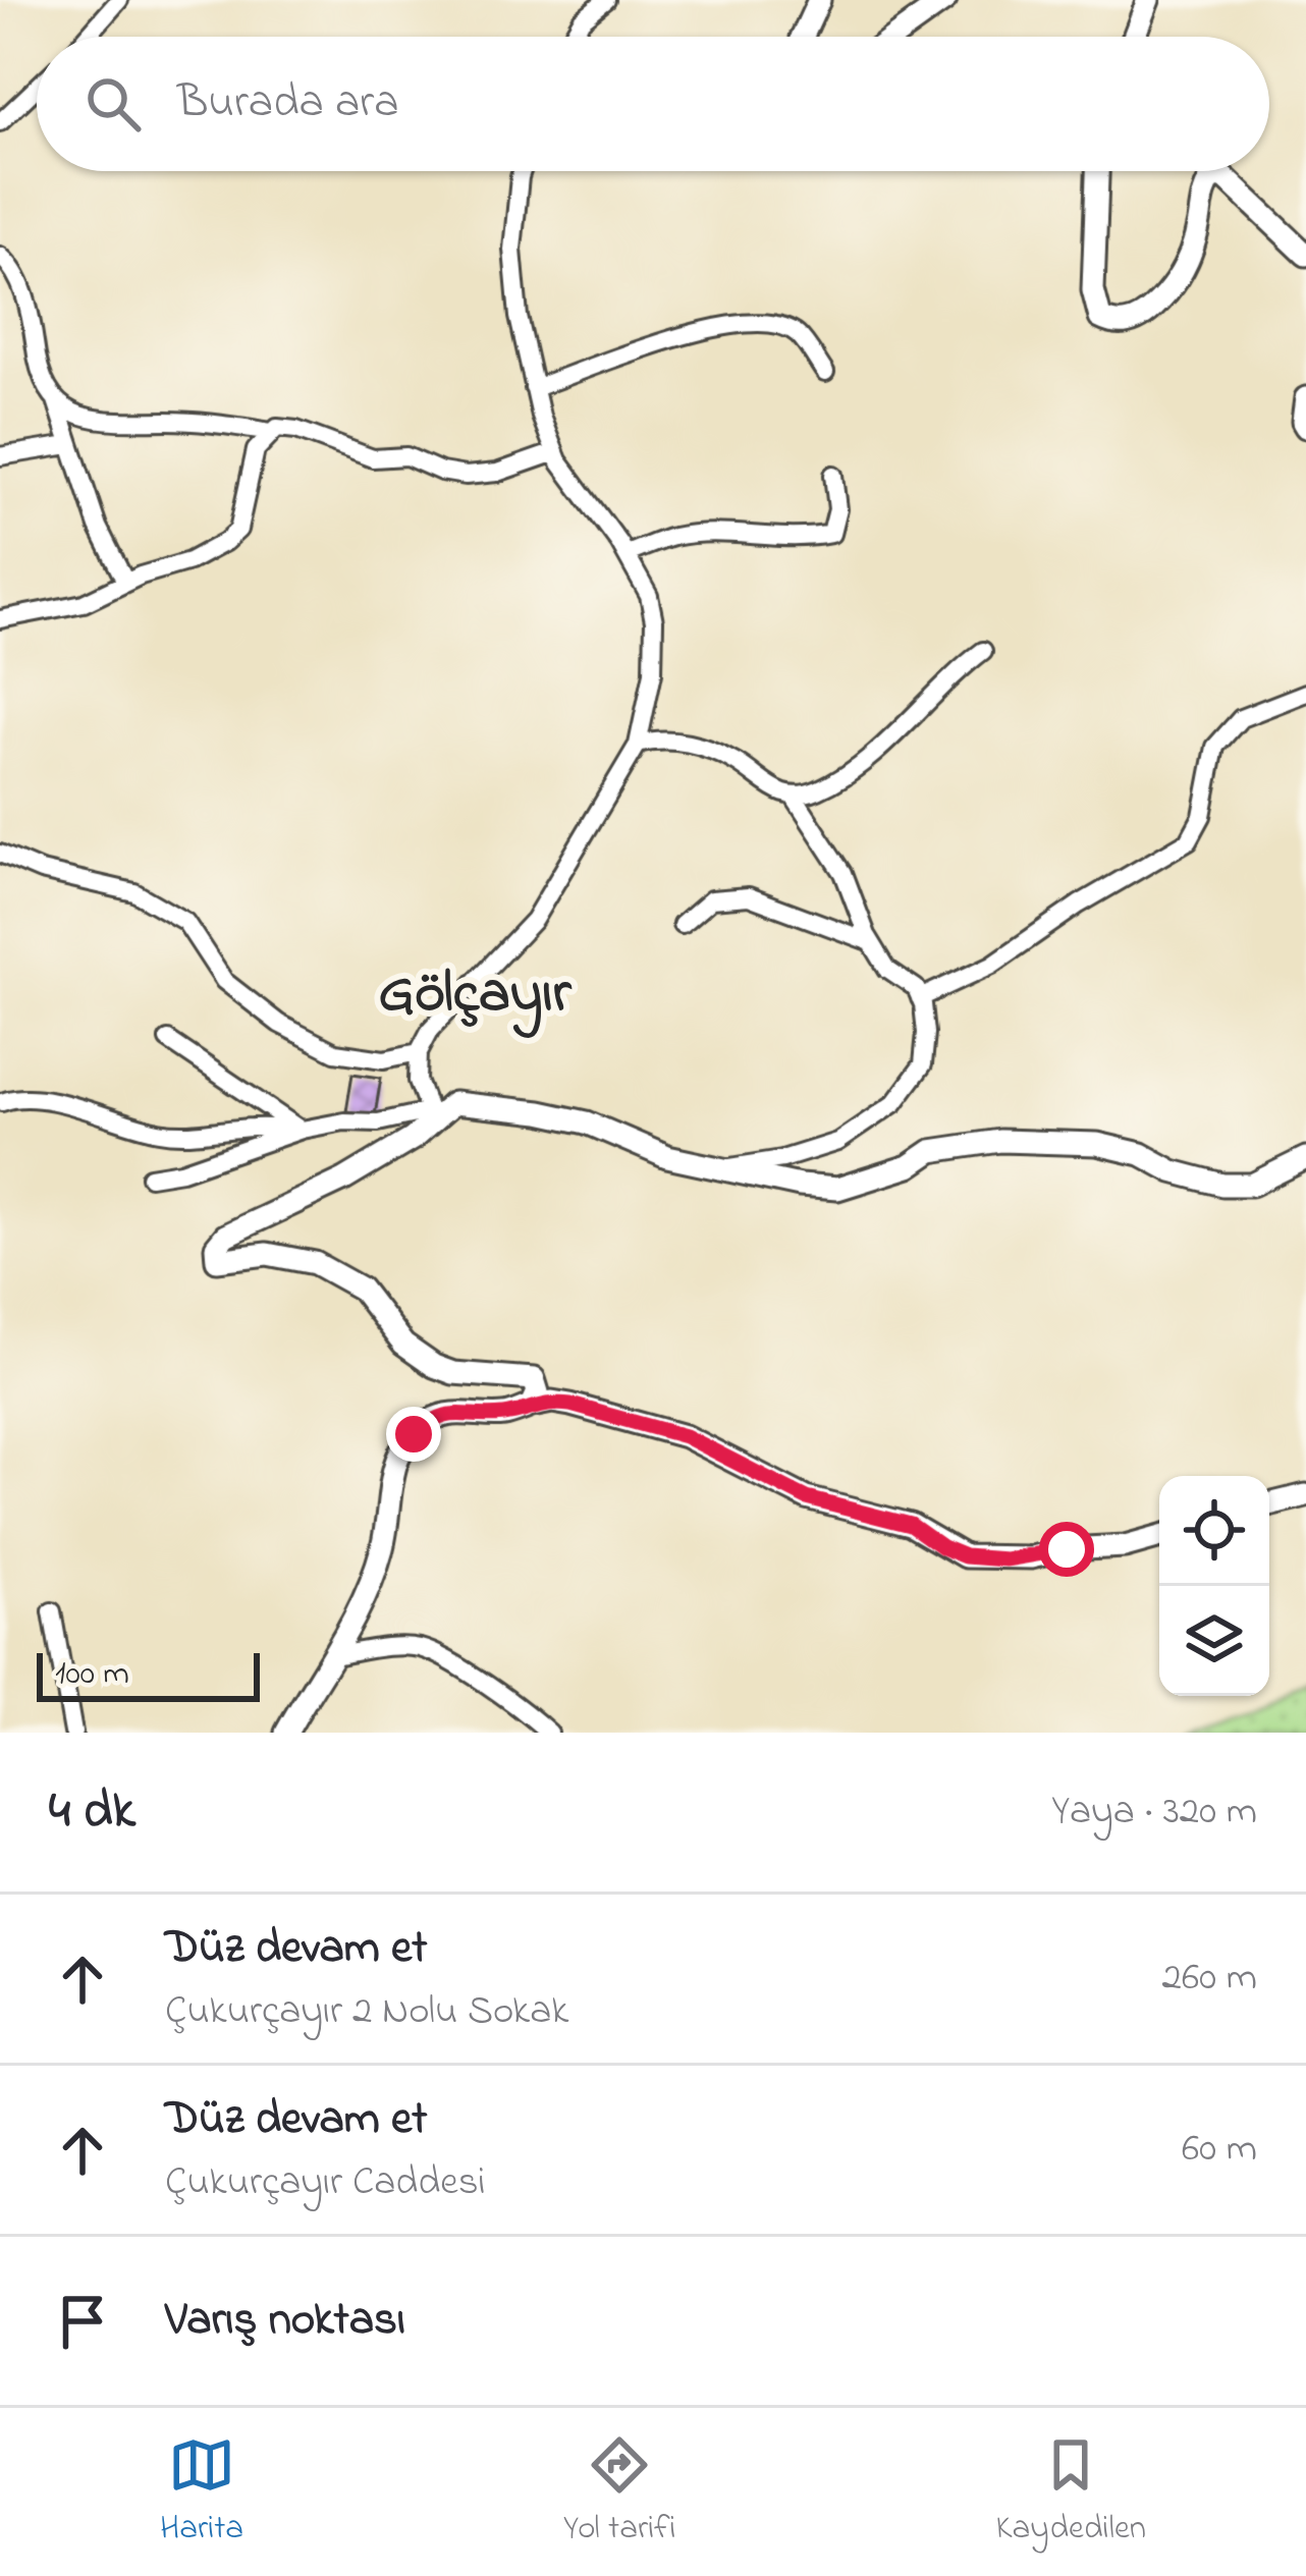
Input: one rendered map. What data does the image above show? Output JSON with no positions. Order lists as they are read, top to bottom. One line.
{"districts":["Gölçayır"],"scale_bar":"100 m","page":{"search":"Burada ara","scale":"100 m","heading":["4 dk","Yaya · 320 m"],"list":[["Düz devam et","Çukurçayır 2 Nolu Sokak","260 m"],["Düz devam et","Çukurçayır Caddesi","60 m"],"Varış noktası"],"nav":["Harita","Yol tarifi","Kaydedilen"]}}
